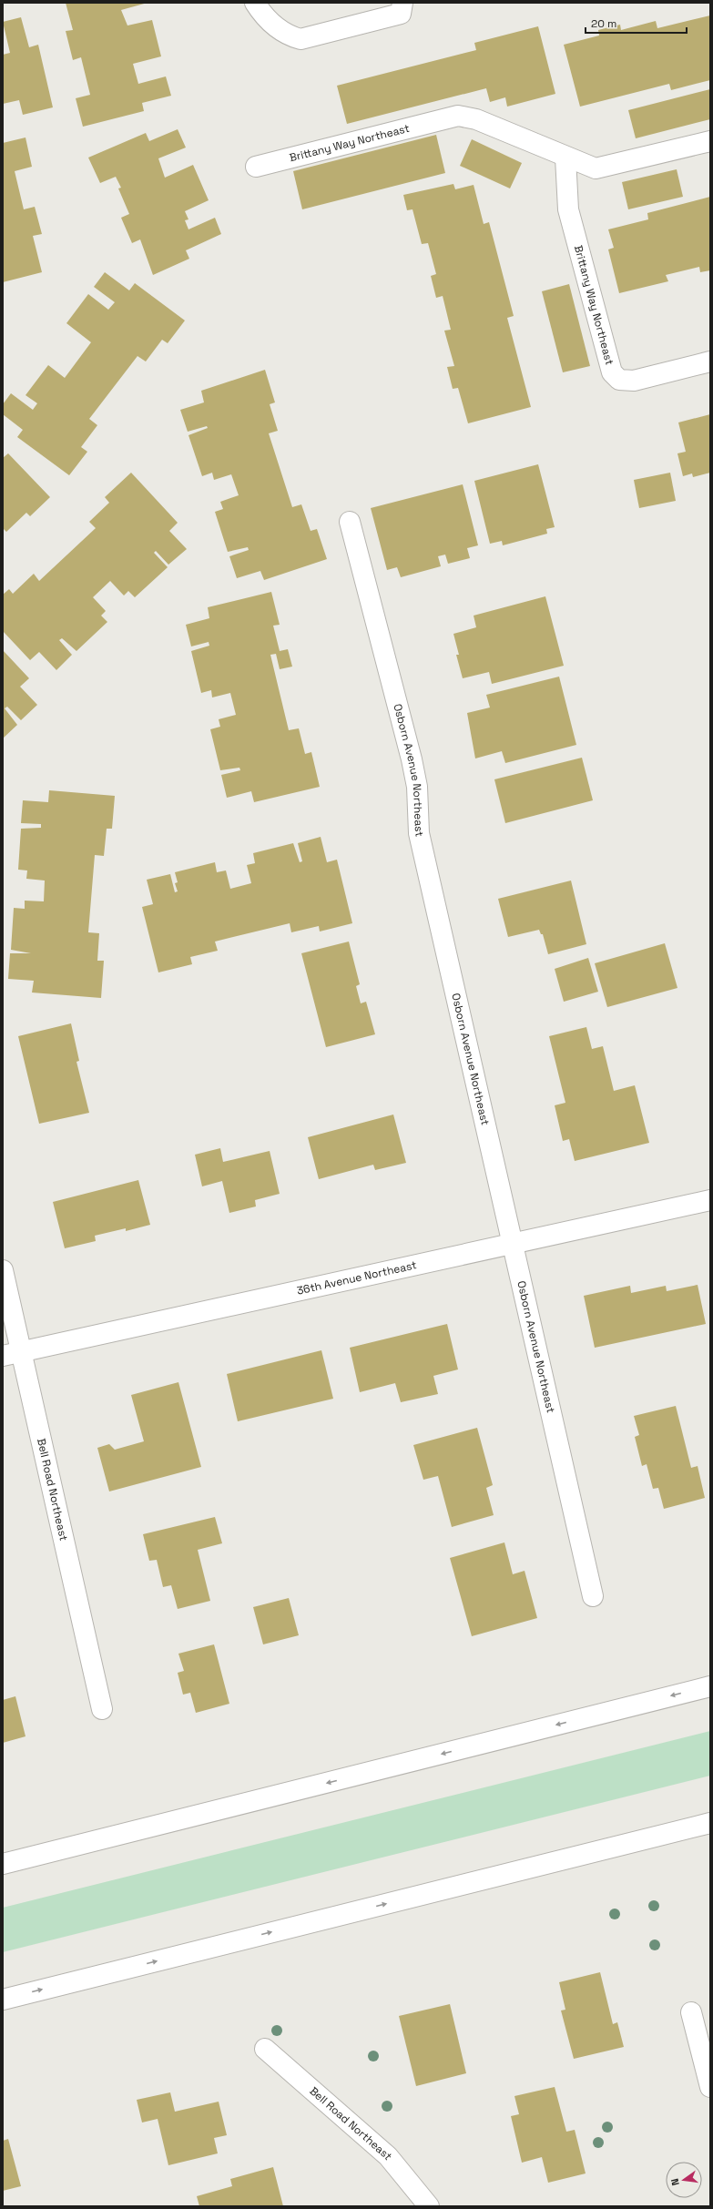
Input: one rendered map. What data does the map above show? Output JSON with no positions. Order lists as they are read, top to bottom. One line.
{"streets":{"main road":["Brittany Way Northeast","Osborn Avenue Northeast","36th Avenue Northeast","Bell Road Northeast"]},"crossings":[["Osborn Avenue Northeast","36th Avenue Northeast"],["36th Avenue Northeast","Bell Road Northeast"]],"scale_bar":"20 m","north":"left"}
